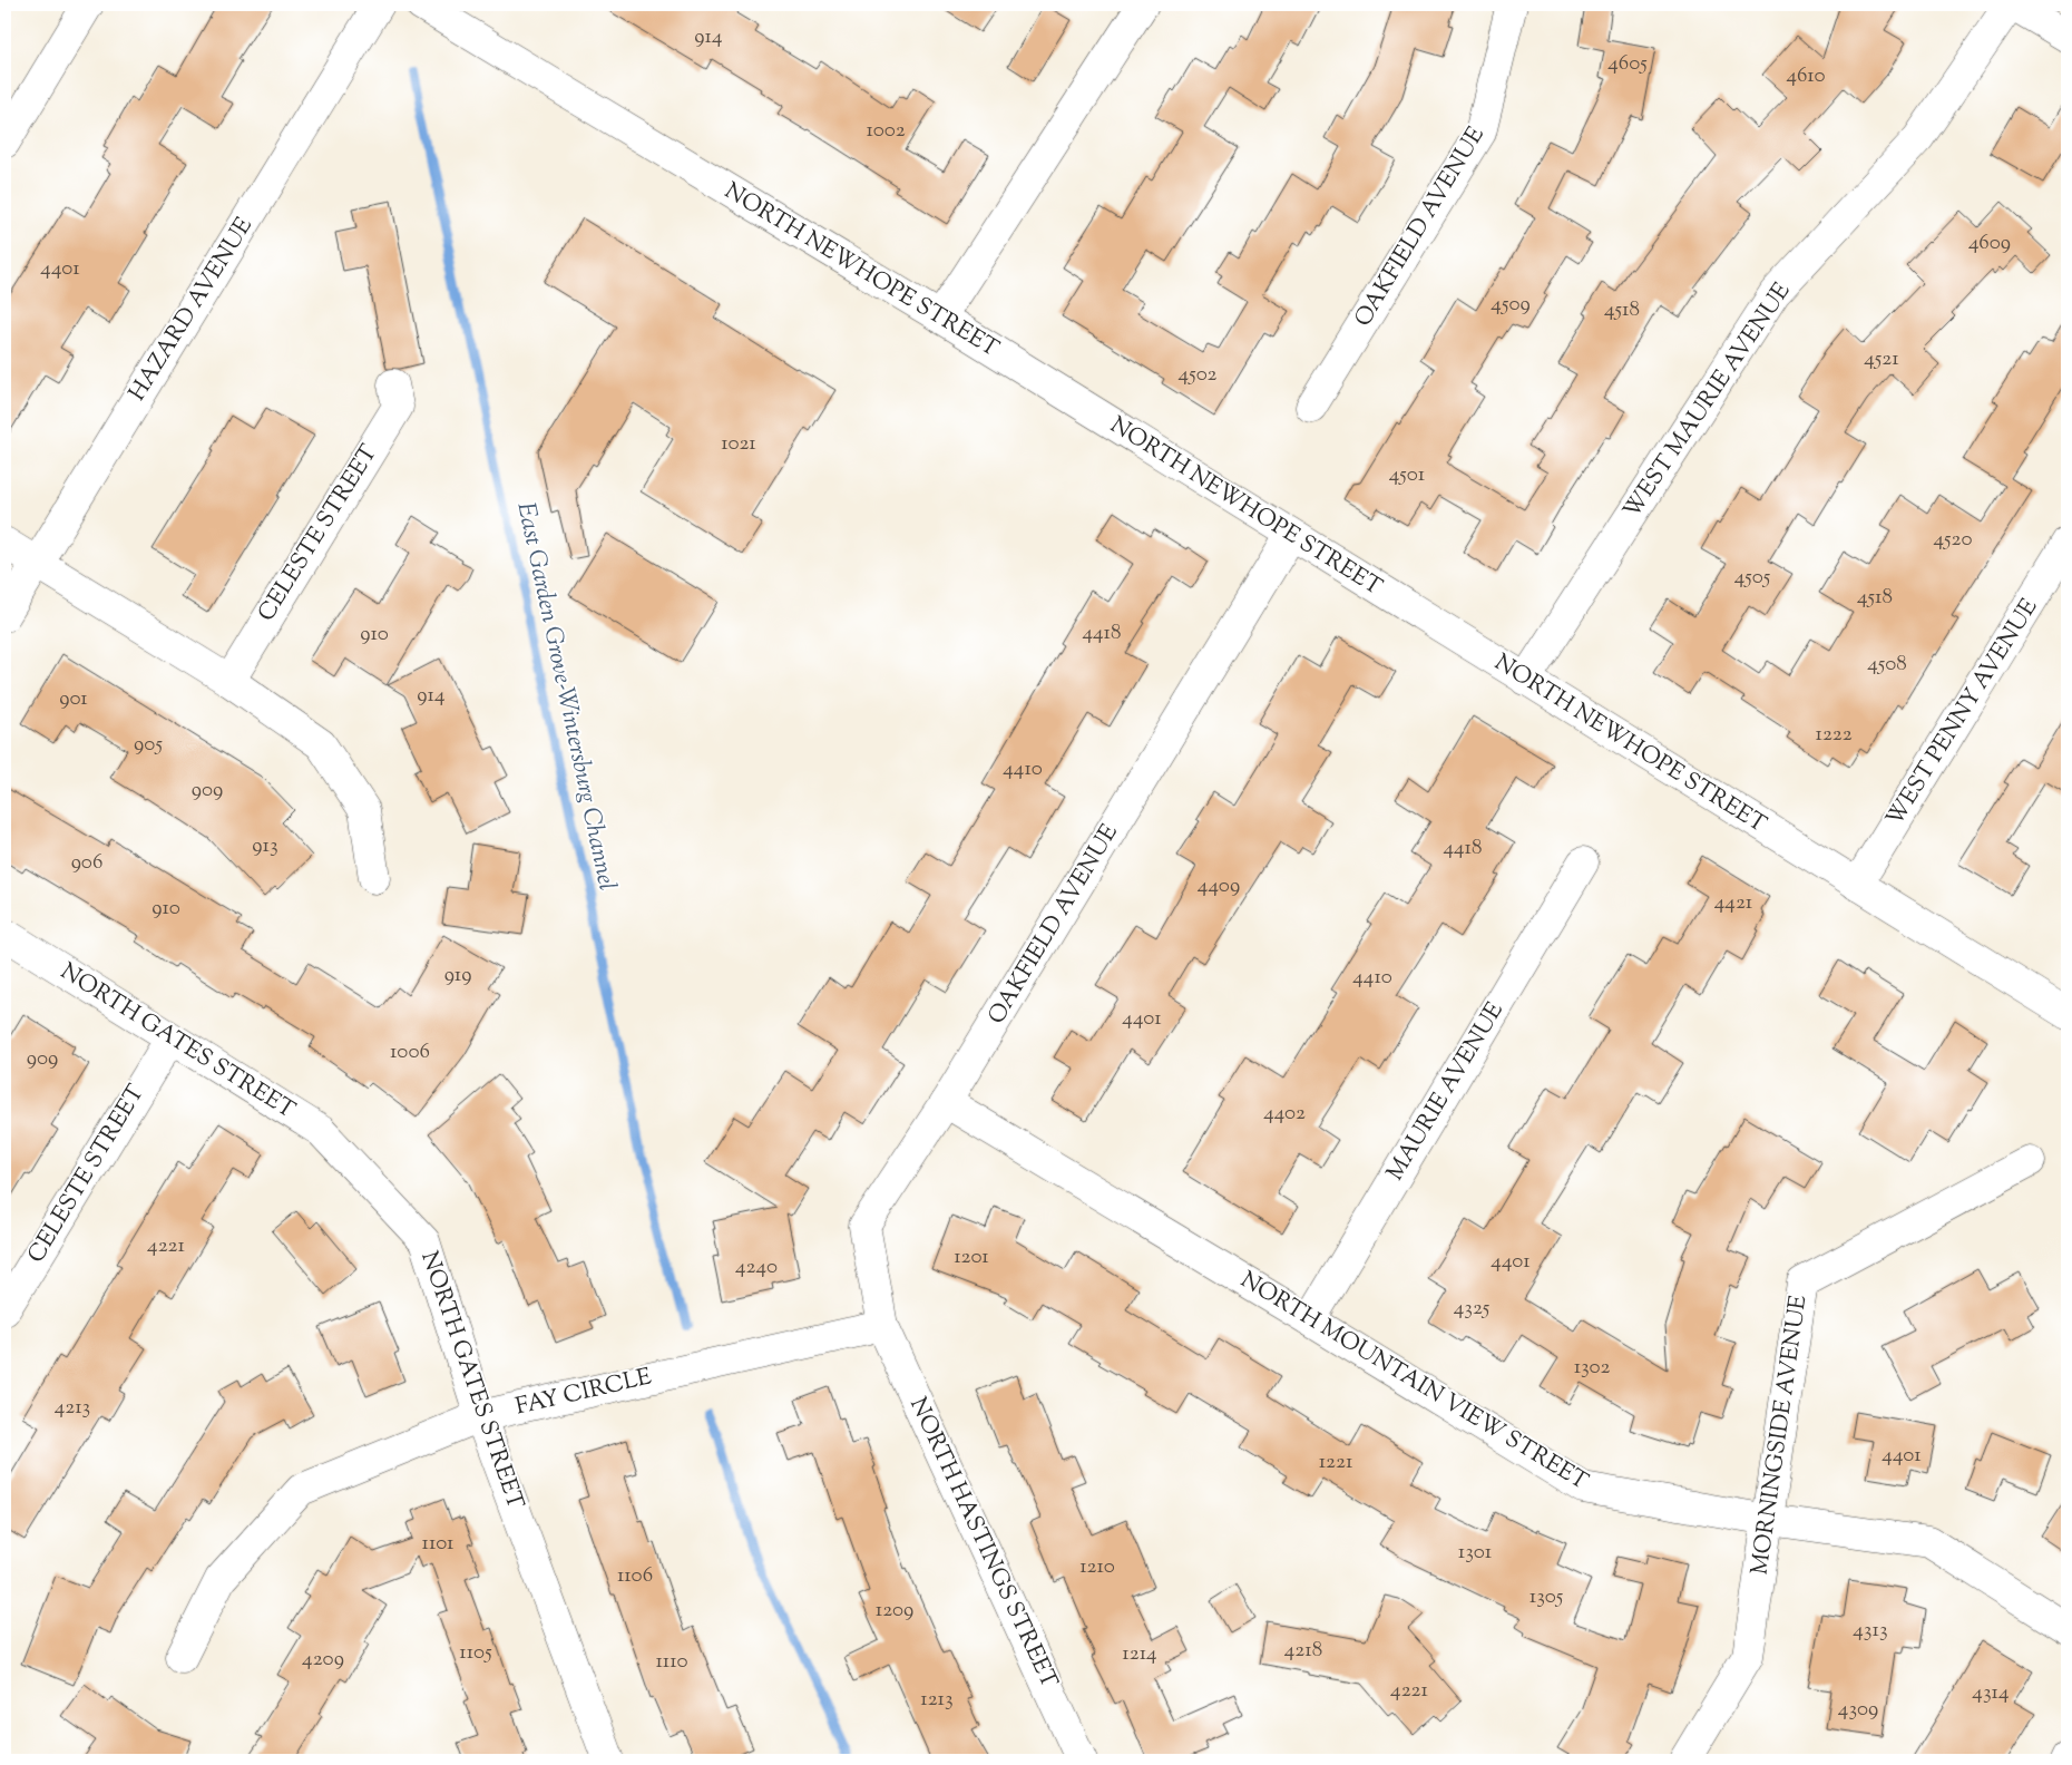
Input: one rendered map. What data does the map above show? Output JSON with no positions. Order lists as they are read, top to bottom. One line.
{"streets":{"street":["OAKFIELD AVENUE","NORTH NEWHOPE STREET","HAZARD AVENUE","WEST MAURIE AVENUE","CELESTE STREET","WEST PENNY AVENUE","NORTH GATES STREET","MAURIE AVENUE","NORTH MOUNTAIN VIEW STREET","FAY CIRCLE","MORNINGSIDE AVENUE","NORTH HASTINGS STREET"]},"crossings":[["OAKFIELD AVENUE","NORTH NEWHOPE STREET"],["OAKFIELD AVENUE","NORTH MOUNTAIN VIEW STREET"],["OAKFIELD AVENUE","FAY CIRCLE"],["OAKFIELD AVENUE","NORTH HASTINGS STREET"],["NORTH NEWHOPE STREET","WEST MAURIE AVENUE"],["NORTH NEWHOPE STREET","WEST PENNY AVENUE"],["CELESTE STREET","NORTH GATES STREET"],["NORTH GATES STREET","FAY CIRCLE"],["MAURIE AVENUE","NORTH MOUNTAIN VIEW STREET"],["NORTH MOUNTAIN VIEW STREET","MORNINGSIDE AVENUE"],["FAY CIRCLE","NORTH HASTINGS STREET"]],"water":["East Garden Grove-Wintersburg Channel"],"house_numbers":["914","4605","4610","1002","4609","4401","4509","4518","4521","4502","1021","4501","4520","4505","4518","4418","910","4508","914","901","1222","905","4410","909","913","4418","906","4409","4421","910","919","4410","4401","1006","909","4402","4221","1201","4401","4240","4325","1302","4213","4401","1221","1101","1301","1210","1106","1305","1209","4313","4218","1105","1214","4209","1110","4221","4314","1213","4309"]}
